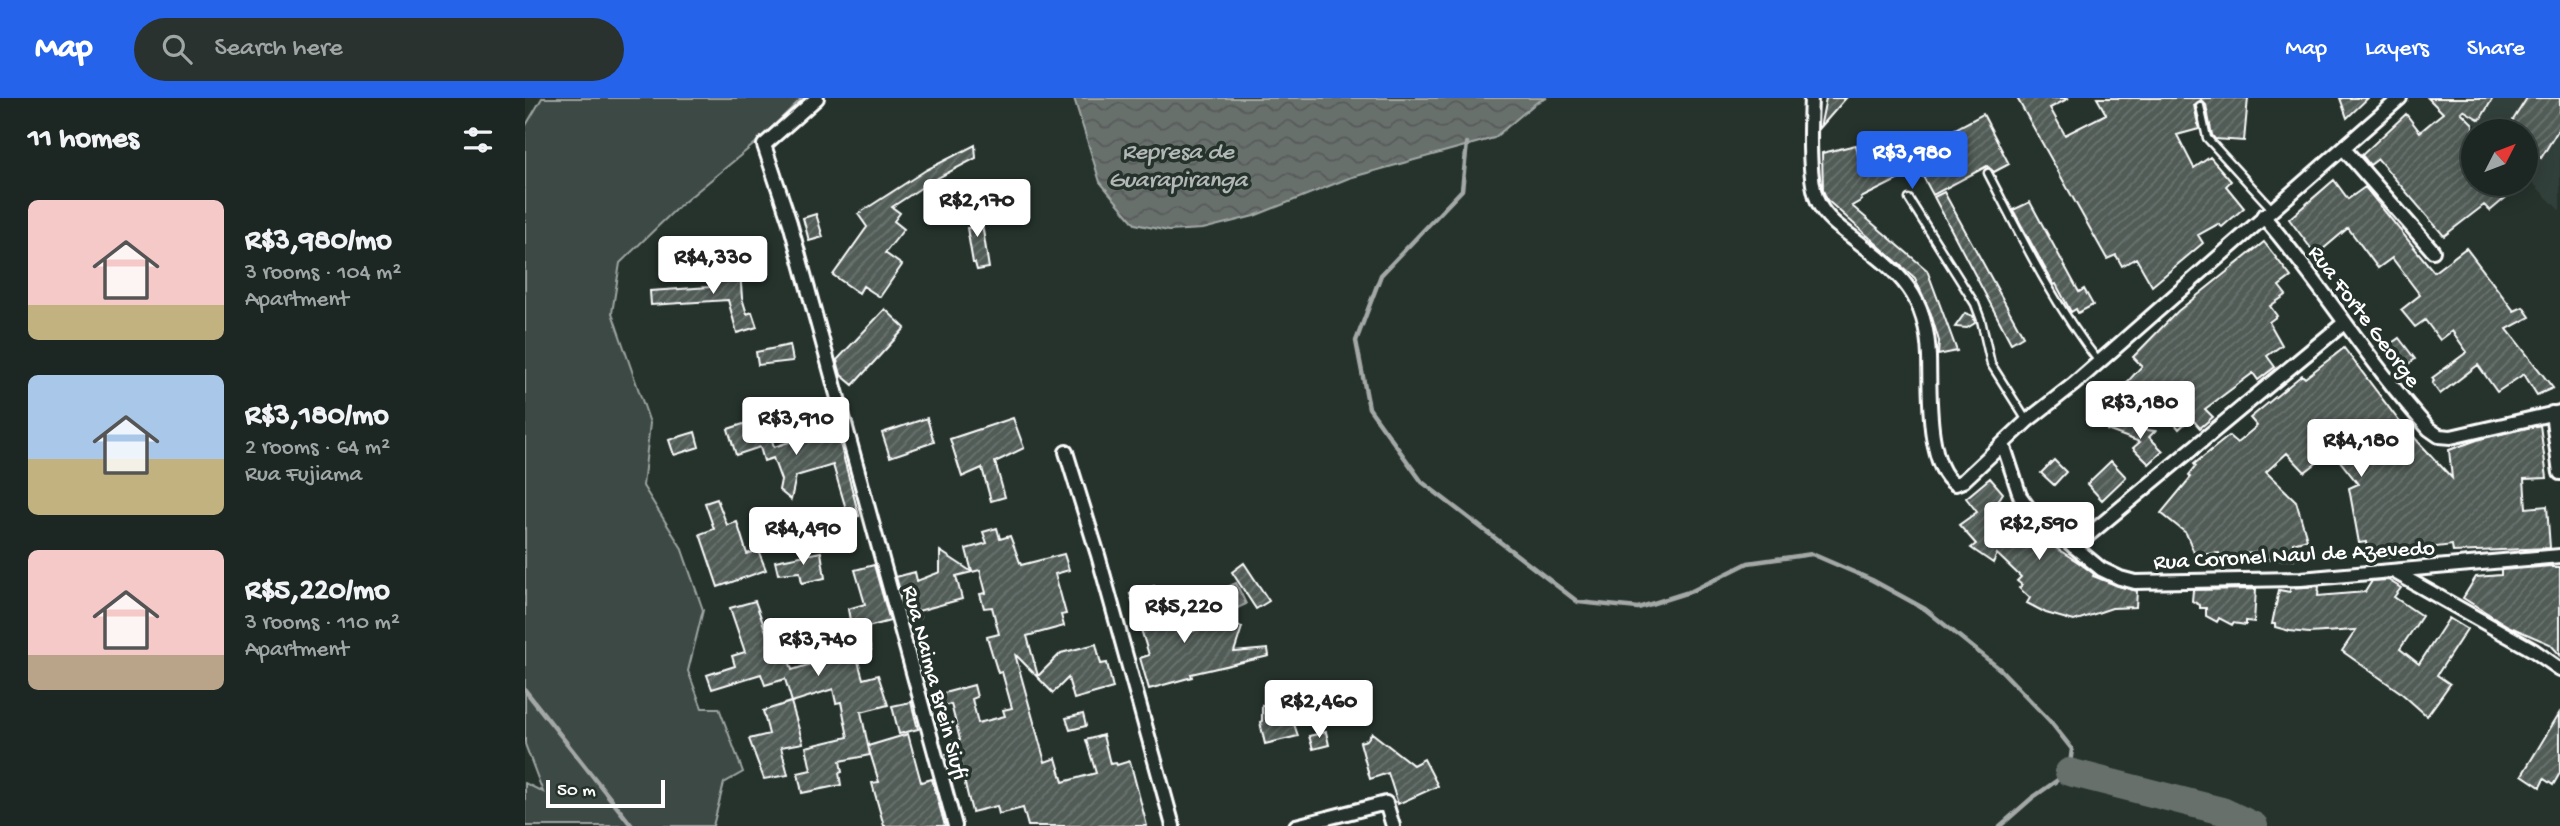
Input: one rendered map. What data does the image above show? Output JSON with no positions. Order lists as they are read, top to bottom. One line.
{"streets":{"street":["Rua Forte George","Rua Coronel Naul de Azevedo","Rua Naima Brein Siufi"]},"water":["Represa de Guarapiranga"],"scale_bar":"50 m","north":"top right","page":{"header":"Map","search":"Search here","nav":["Map","Layers","Share"],"heading":"11 homes","price":["R$3,980","R$2,170","R$4,330","R$3,180","R$3,910","R$4,180","R$2,590","R$4,490","R$5,220","R$3,740","R$2,460"],"list":[{"name":"R$3,980/mo","note":"3 rooms · 104 m² · Apartment"},{"name":"R$3,180/mo","note":"2 rooms · 64 m² · Rua Fujiama"},{"name":"R$5,220/mo","note":"3 rooms · 110 m² · Apartment"}],"scale":"50 m"}}
